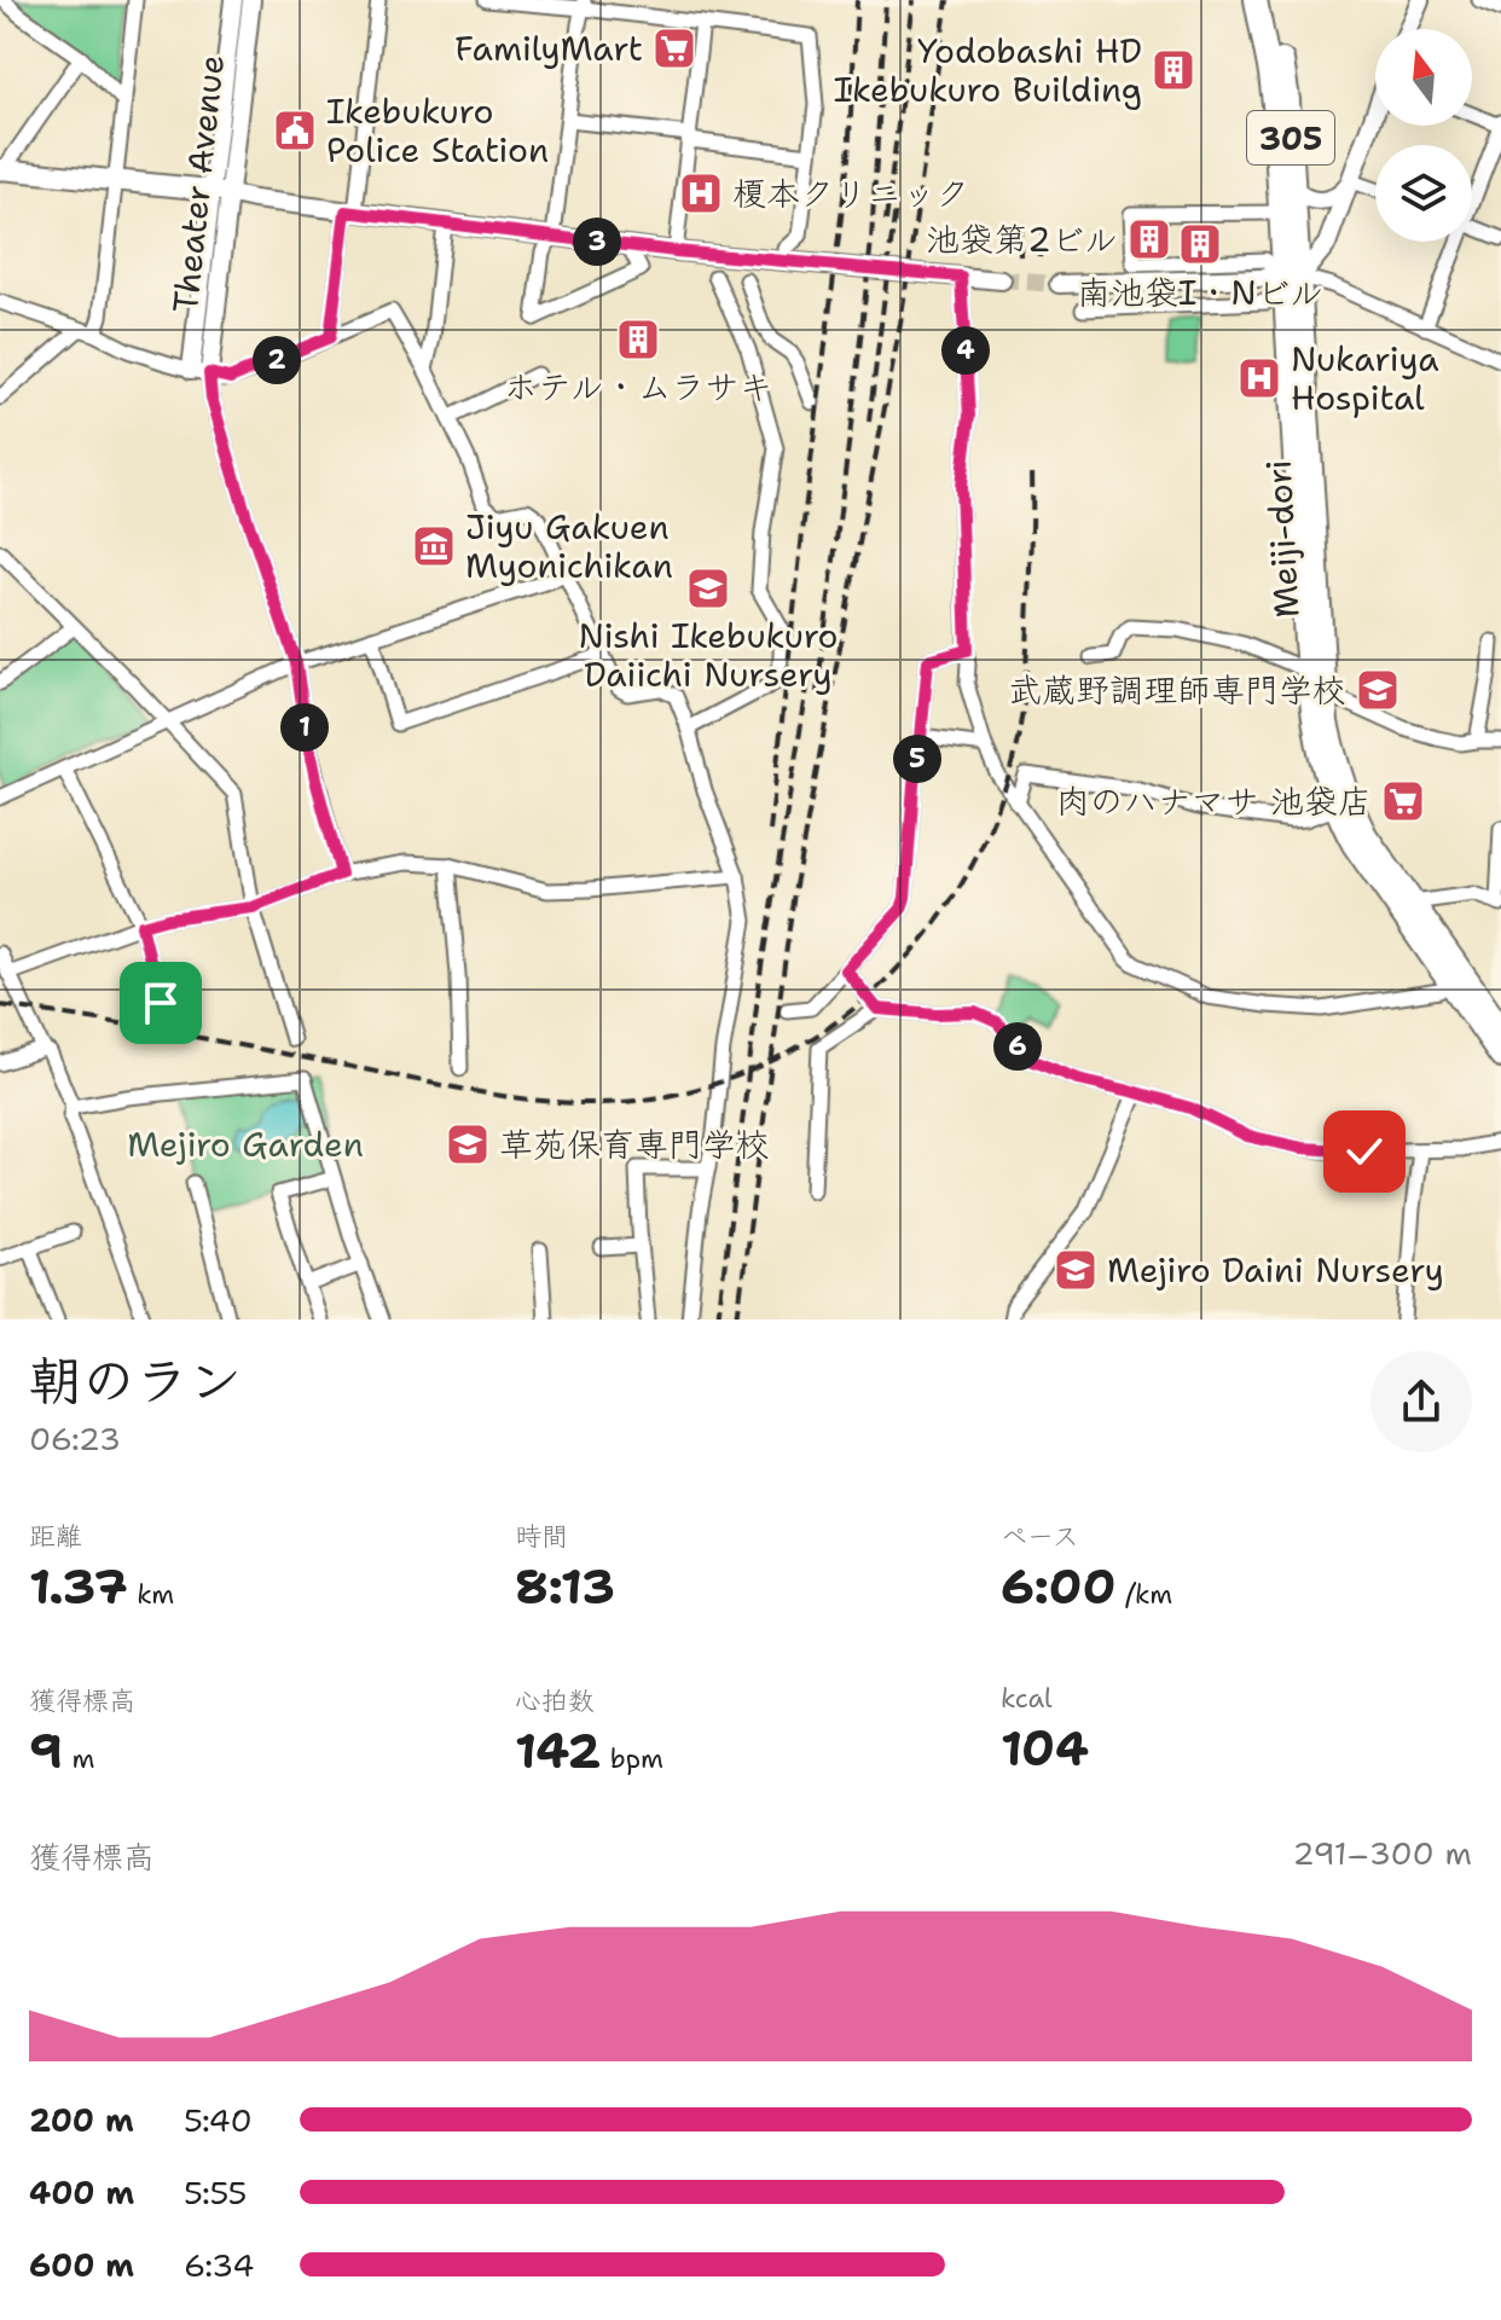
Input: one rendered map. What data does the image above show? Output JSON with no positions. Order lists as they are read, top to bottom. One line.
{"streets":{"main road":["305","Meiji-dori"],"street":["Theater Avenue"]},"crossings":[["305","Meiji-dori"]],"parks":["Mejiro Garden"],"places":{"supermarket":["FamilyMart","肉のハナマサ 池袋店"],"building":["Yodobashi HD Ikebukuro Building","池袋第2ビル","南池袋I・Nビル","ホテル・ムラサキ"],"public building":["Ikebukuro Police Station"],"hospital":["榎本クリニック","Nukariya Hospital"],"museum":["Jiyu Gakuen Myonichikan"],"school or university":["Nishi Ikebukuro Daiichi Nursery","武蔵野調理師専門学校","草苑保育専門学校","Mejiro Daini Nursery"]},"north":"top","page":{"pins":["3","4","2","1","5","6"],"heading":["朝のラン","06:23"],"stats":[["距離","1.37 km"],["時間","8:13"],["ペース","6:00 /km"],["獲得標高","9 m"],["心拍数","142 bpm"],["kcal","104"]],"chart":["獲得標高","291–300 m"],"list":[{"name":"200 m","note":"5:40"},{"name":"400 m","note":"5:55"},{"name":"600 m","note":"6:34"}]}}
